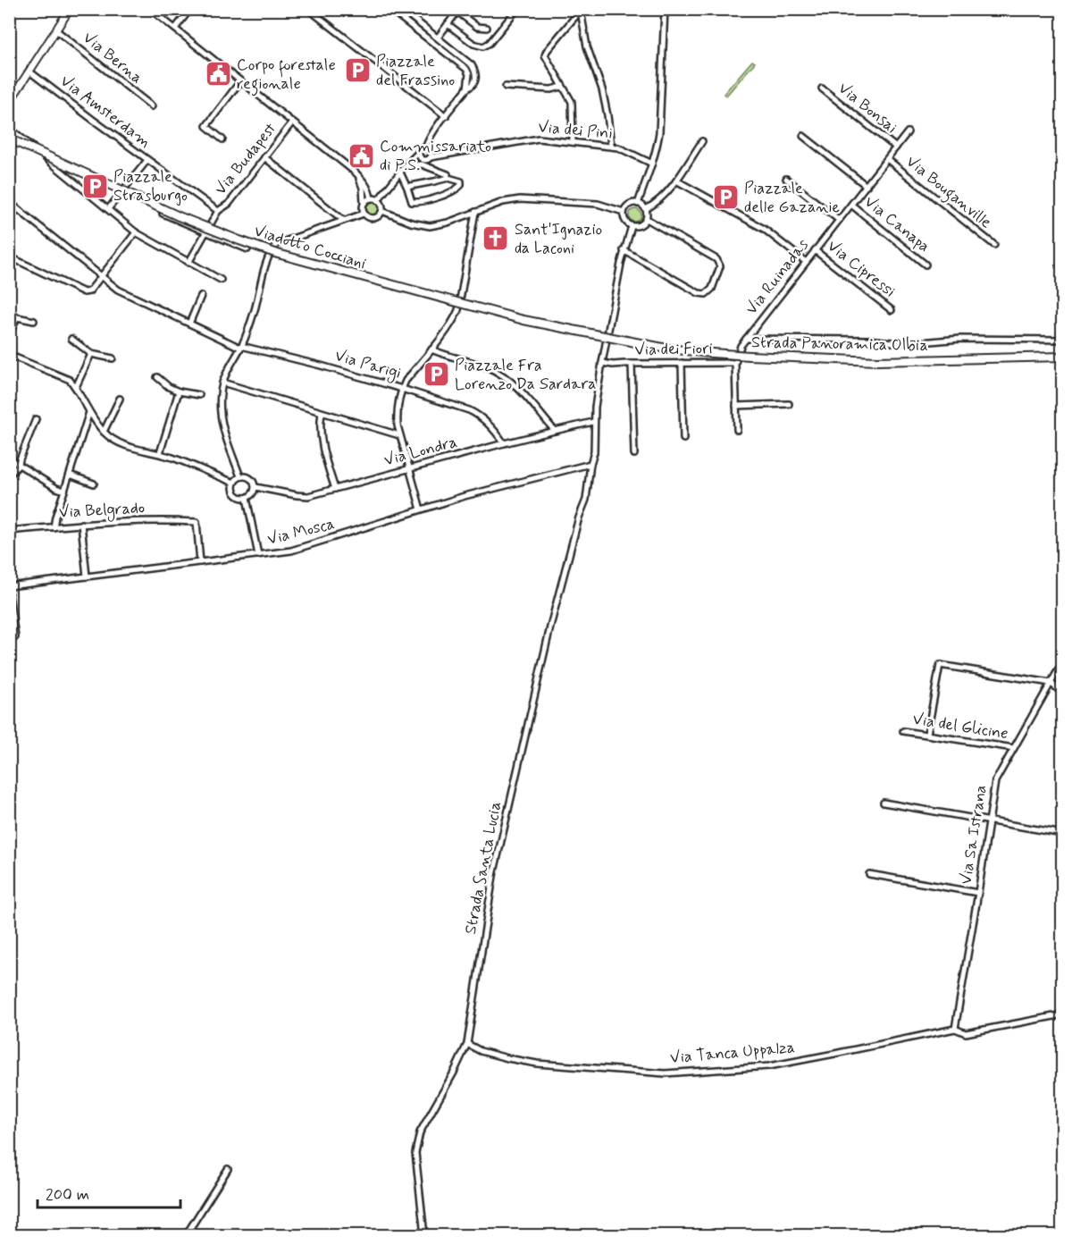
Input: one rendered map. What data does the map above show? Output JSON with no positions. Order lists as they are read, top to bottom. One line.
{"streets":{"highway":["Viadotto Cocciani","Strada Panoramica Olbia"],"street":["Via Berna","Via Bonsai","Via Amsterdam","Via dei Pini","Via Budapest","Via Bouganville","Via Canapa","Via Cipressi","Via Ruinadas","Via dei Fiori","Via Parigi","Via Londra","Via Belgrado","Via Mosca","Via del Glicine","Via Sa Istrana","Strada Santa Lucia","Via Tanca Uppalza"]},"crossings":[["Via Bonsai","Via Ruinadas"],["Via Amsterdam","Via Budapest"],["Via Bouganville","Via Ruinadas"],["Via Canapa","Via Ruinadas"],["Viadotto Cocciani","Strada Panoramica Olbia"],["Via Cipressi","Via Ruinadas"],["Via Ruinadas","Via dei Fiori"],["Via dei Fiori","Strada Santa Lucia"],["Via Parigi","Via Londra"],["Via Londra","Strada Santa Lucia"],["Via Belgrado","Via Mosca"],["Via Mosca","Strada Santa Lucia"],["Via del Glicine","Via Sa Istrana"],["Via Sa Istrana","Via Tanca Uppalza"],["Strada Santa Lucia","Via Tanca Uppalza"]],"places":{"parking":["Piazzale del Frassino","Piazzale Strasburgo","Piazzale delle Gazanie","Piazzale Fra Lorenzo Da Sardara"],"public building":["Corpo forestale regionale","Commissariato di P.S."],"church":["Sant'Ignazio da Laconi"]},"scale_bar":"200 m"}
